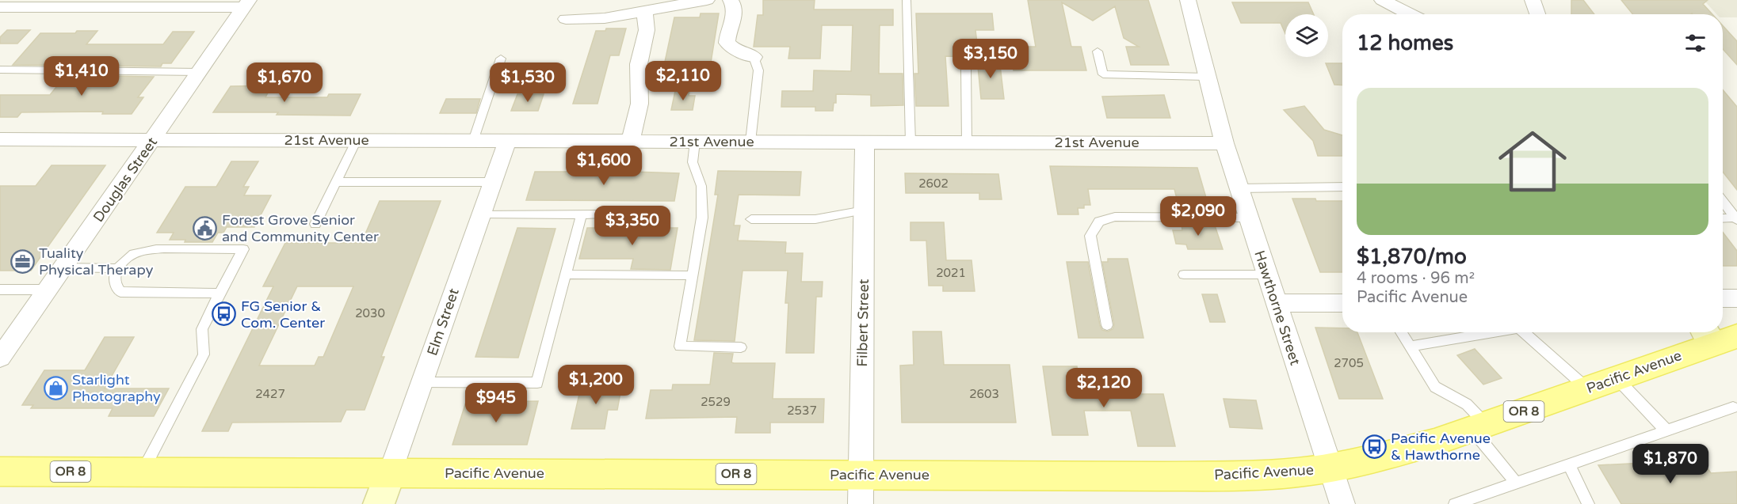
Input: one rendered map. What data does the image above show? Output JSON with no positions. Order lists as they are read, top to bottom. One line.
{"streets":{"main road":["Pacific Avenue","OR 8"],"street":["21st Avenue","Douglas Street","Hawthorne Street","Elm Street","Filbert Street"]},"crossings":[["21st Avenue","Douglas Street"],["21st Avenue","Hawthorne Street"],["21st Avenue","Elm Street"],["21st Avenue","Filbert Street"],["Hawthorne Street","Pacific Avenue"],["Elm Street","Pacific Avenue"],["Filbert Street","Pacific Avenue"]],"places":{"public building":["Forest Grove Senior and Community Center"],"office":["Tuality Physical Therapy"],"bus stop":["FG Senior & Com. Center","Pacific Avenue & Hawthorne"],"shop":["Starlight Photography"]},"house_numbers":["2602","2021","2030","2705","2427","2603","2529","2537"],"page":{"heading":"12 homes","price":["$3,150","$1,410","$2,110","$1,670","$1,530","$1,600","$2,090","$3,350","$1,200","$2,120","$945","$1,870"],"list":[{"name":"$1,870/mo","note":"4 rooms · 96 m² · Pacific Avenue"}]}}
